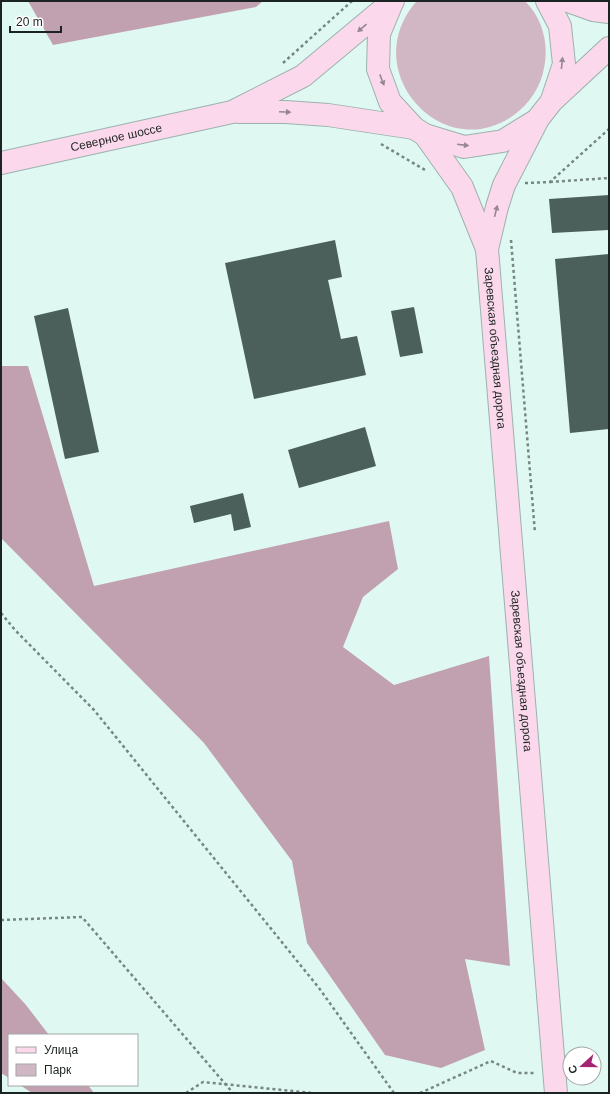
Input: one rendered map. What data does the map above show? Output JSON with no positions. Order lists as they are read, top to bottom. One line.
{"streets":{"main road":["Северное шоссе","Заревская объездная дорога"]},"legend":["Улица","Парк"],"scale_bar":"20 m","north":"left"}
